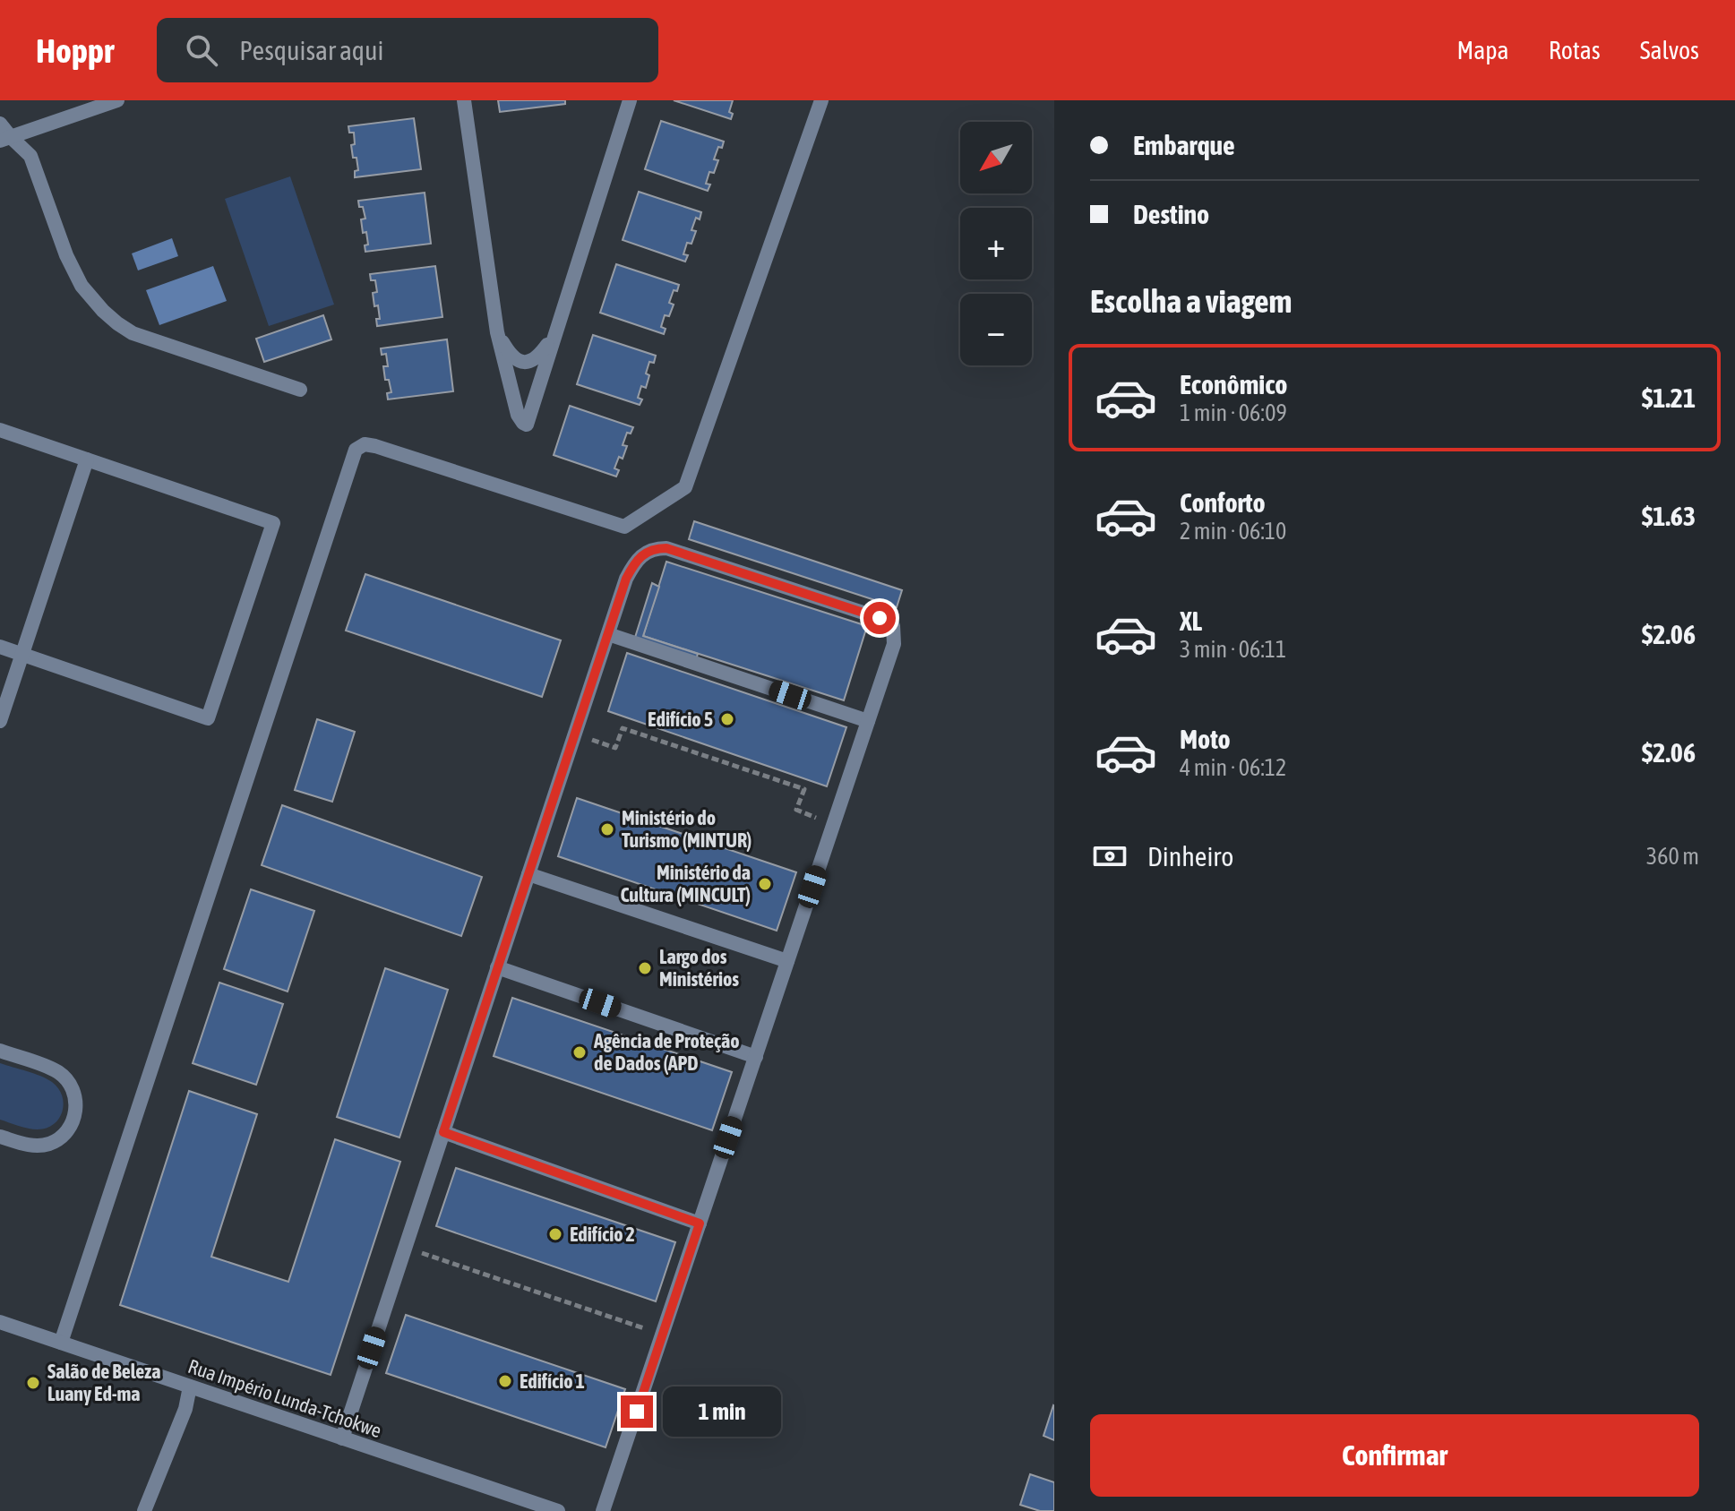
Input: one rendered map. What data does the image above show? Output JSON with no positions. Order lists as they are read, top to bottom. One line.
{"streets":{"street":["Rua Império Lunda-Tchokwe"]},"places":["Edifício 5","Ministério do Turismo (MINTUR)","Ministério da Cultura (MINCULT)","Largo dos Ministérios","Agência de Proteção de Dados (APD","Edifício 2","Edifício 1","Salão de Beleza Luany Ed-ma"],"north":"bottom left","page":{"header":"Hoppr","search":"Pesquisar aqui","nav":["Mapa","Rotas","Salvos"],"banner":["Embarque","Destino"],"map_buttons":["+","−"],"heading":"Escolha a viagem","list":[{"name":"Econômico","note":"1 min · 06:09","value":"$1.21"},{"name":"Conforto","note":"2 min · 06:10","value":"$1.63"},{"name":"XL","note":"3 min · 06:11","value":"$2.06"},{"name":"Moto","note":"4 min · 06:12","value":"$2.06"}],"pay":["Dinheiro","360 m"],"bubble":"1 min","buttons":"Confirmar"}}
